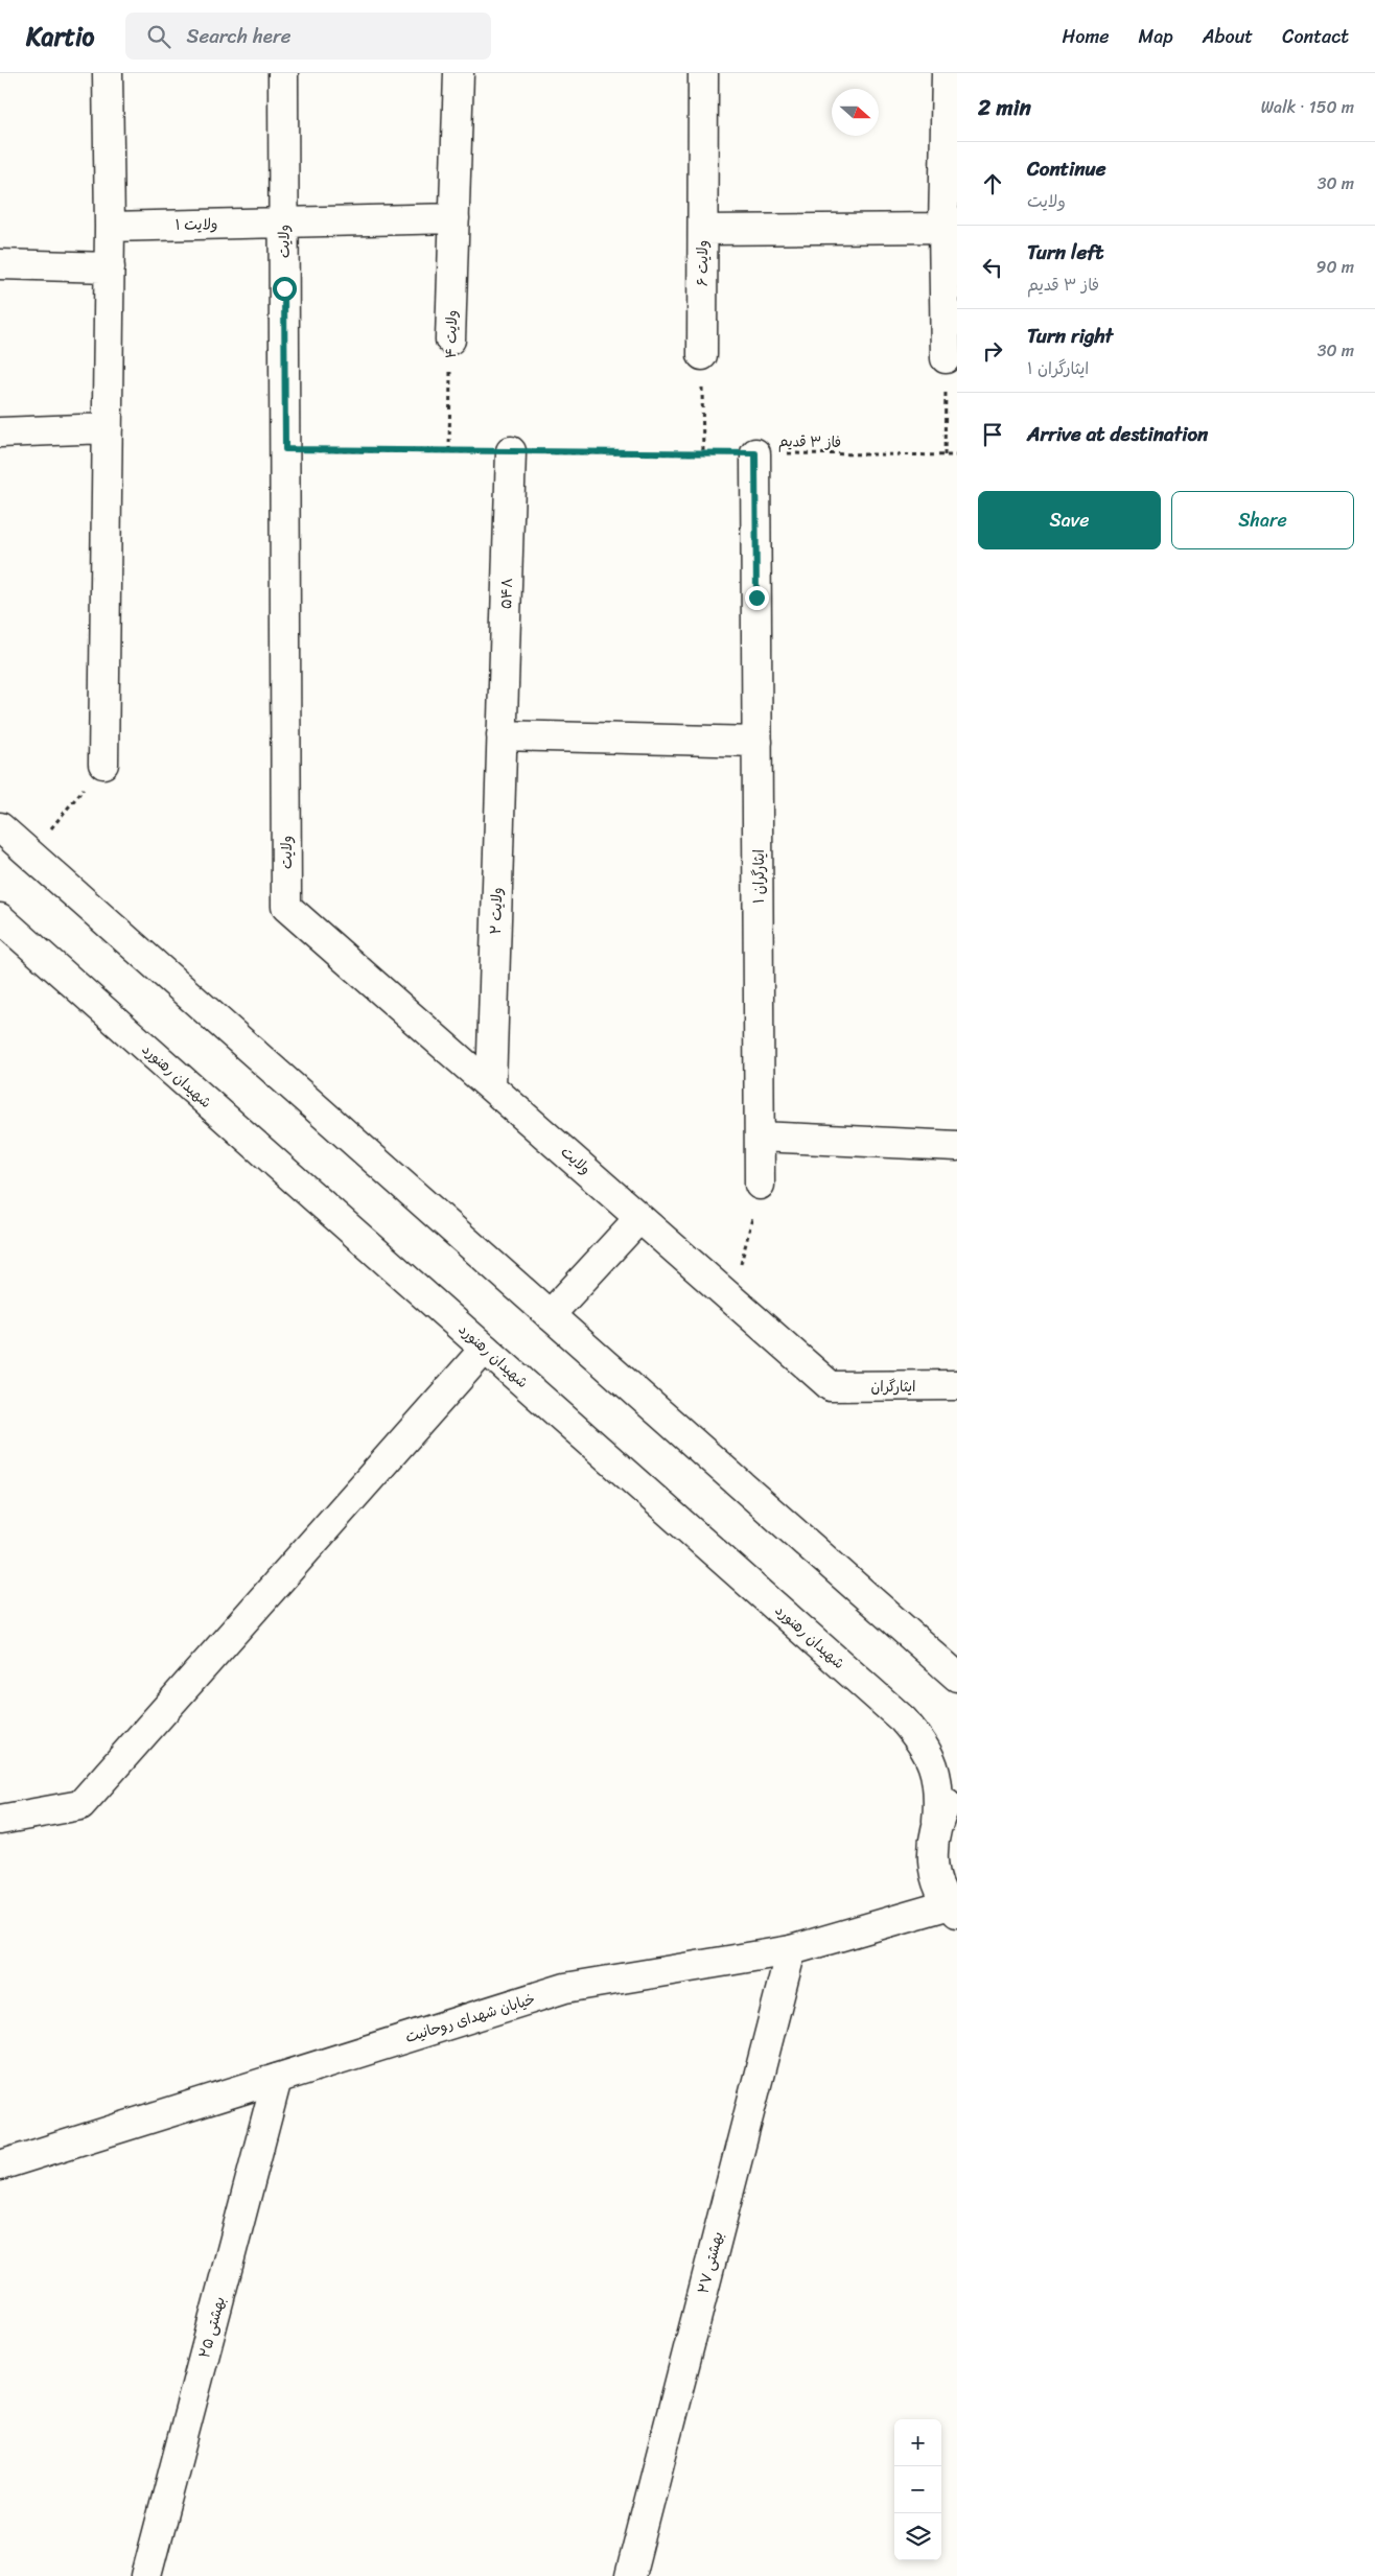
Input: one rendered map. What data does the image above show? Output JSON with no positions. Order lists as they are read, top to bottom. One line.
{"streets":{"street":["ولایت ۱","ولایت","ولایت ۶","ولایت ۴","۵۴۸","ایثارگران ۱","ولایت ۲","شهیدان رهنورد","ایثارگران","خیابان شهدای روحانیت","بهشتی ۲۷","بهشتی ۲۵"],"path":["فاز ۳ قدیم"]},"crossings":[["ولایت ۱","ولایت"],["ولایت","فاز ۳ قدیم"],["ولایت","ولایت ۲"],["ولایت","ایثارگران"],["ولایت ۴","فاز ۳ قدیم"],["فاز ۳ قدیم","۵۴۸"],["فاز ۳ قدیم","ایثارگران ۱"],["۵۴۸","ولایت ۲"],["خیابان شهدای روحانیت","بهشتی ۲۷"],["خیابان شهدای روحانیت","بهشتی ۲۵"]],"north":"right","page":{"header":"Kartio","search":"Search here","nav":["Home","Map","About","Contact"],"heading":["2 min","Walk · 150 m"],"list":[["Continue","ولایت","30 m"],["Turn left","فاز ۳ قدیم","90 m"],["Turn right","ایثارگران ۱","30 m"],"Arrive at destination"],"buttons":["Save","Share"],"map_buttons":["+","−"]}}
